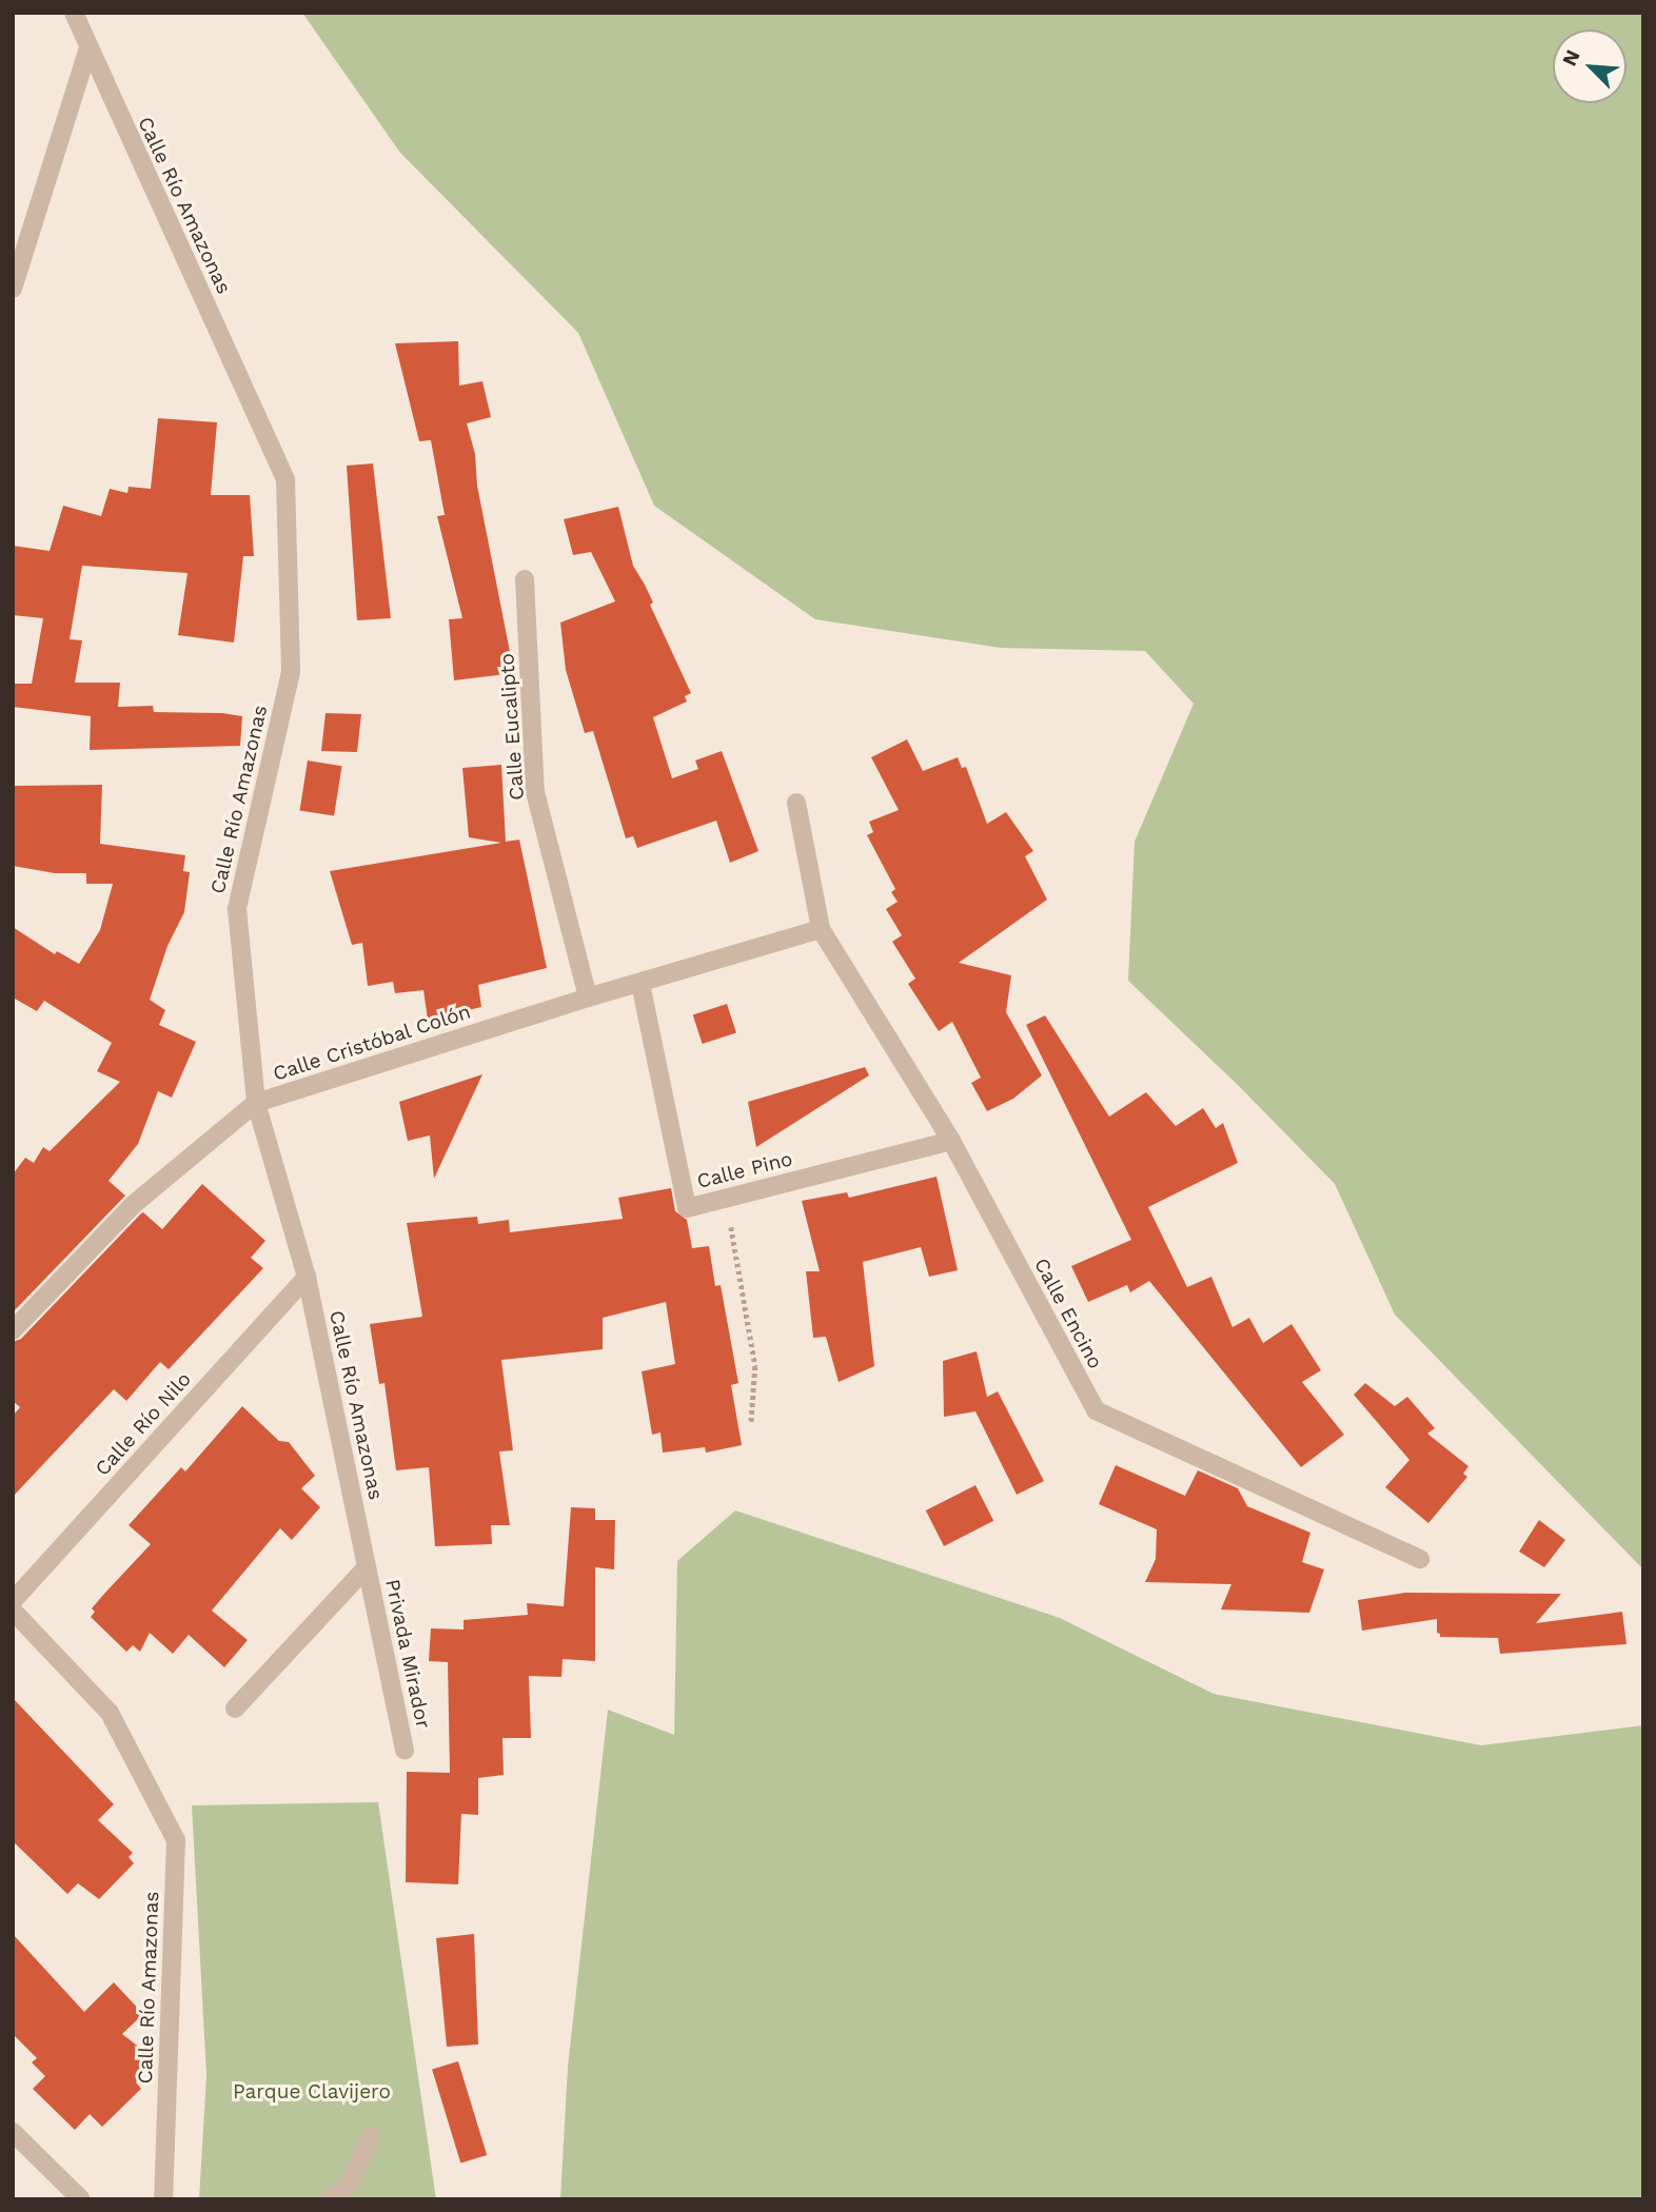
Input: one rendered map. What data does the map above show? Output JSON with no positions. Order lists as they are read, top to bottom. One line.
{"streets":{"street":["Calle Río Amazonas","Calle Eucalipto","Calle Cristóbal Colón","Calle Pino","Calle Encino","Calle Río Nilo","Privada Mirador"]},"crossings":[["Calle Río Amazonas","Calle Cristóbal Colón"],["Calle Río Amazonas","Calle Río Nilo"],["Calle Río Amazonas","Privada Mirador"],["Calle Eucalipto","Calle Cristóbal Colón"],["Calle Cristóbal Colón","Calle Pino"],["Calle Cristóbal Colón","Calle Encino"],["Calle Pino","Calle Encino"]],"parks":["Parque Clavijero"],"north":"top left"}
